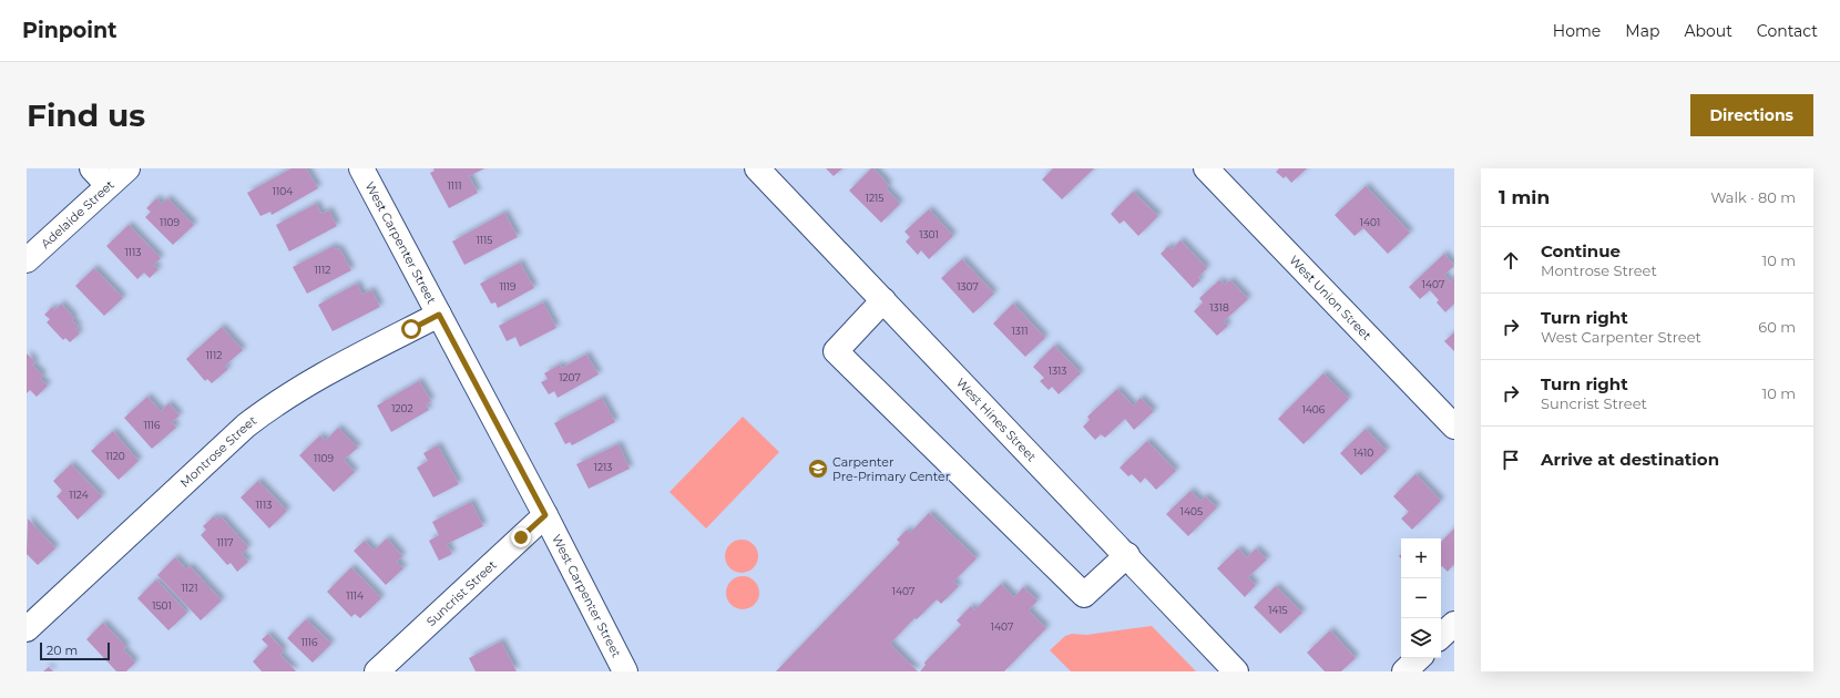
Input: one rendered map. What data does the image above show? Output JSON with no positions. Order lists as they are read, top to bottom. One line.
{"streets":{"street":["Adelaide Street","West Carpenter Street","West Union Street","West Hines Street","Montrose Street","Suncrist Street"]},"crossings":[["West Carpenter Street","Montrose Street"],["West Carpenter Street","Suncrist Street"]],"places":{"school or university":["Carpenter Pre-Primary Center"]},"house_numbers":["1111","1104","1215","1109","1401","1301","1115","1113","1112","1407","1119","1307","1318","1311","1112","1313","1207","1202","1406","1116","1410","1120","1109","1213","1124","1113","1405","1117","1121","1407","1114","1501","1415","1407","1116"],"scale_bar":"20 m","page":{"header":"Pinpoint","nav":["Home","Map","About","Contact"],"buttons":"Directions","title":"Find us","heading":["1 min","Walk · 80 m"],"list":[["Continue","Montrose Street","10 m"],["Turn right","West Carpenter Street","60 m"],["Turn right","Suncrist Street","10 m"],"Arrive at destination"],"map_buttons":["+","−"],"scale":"20 m"}}
